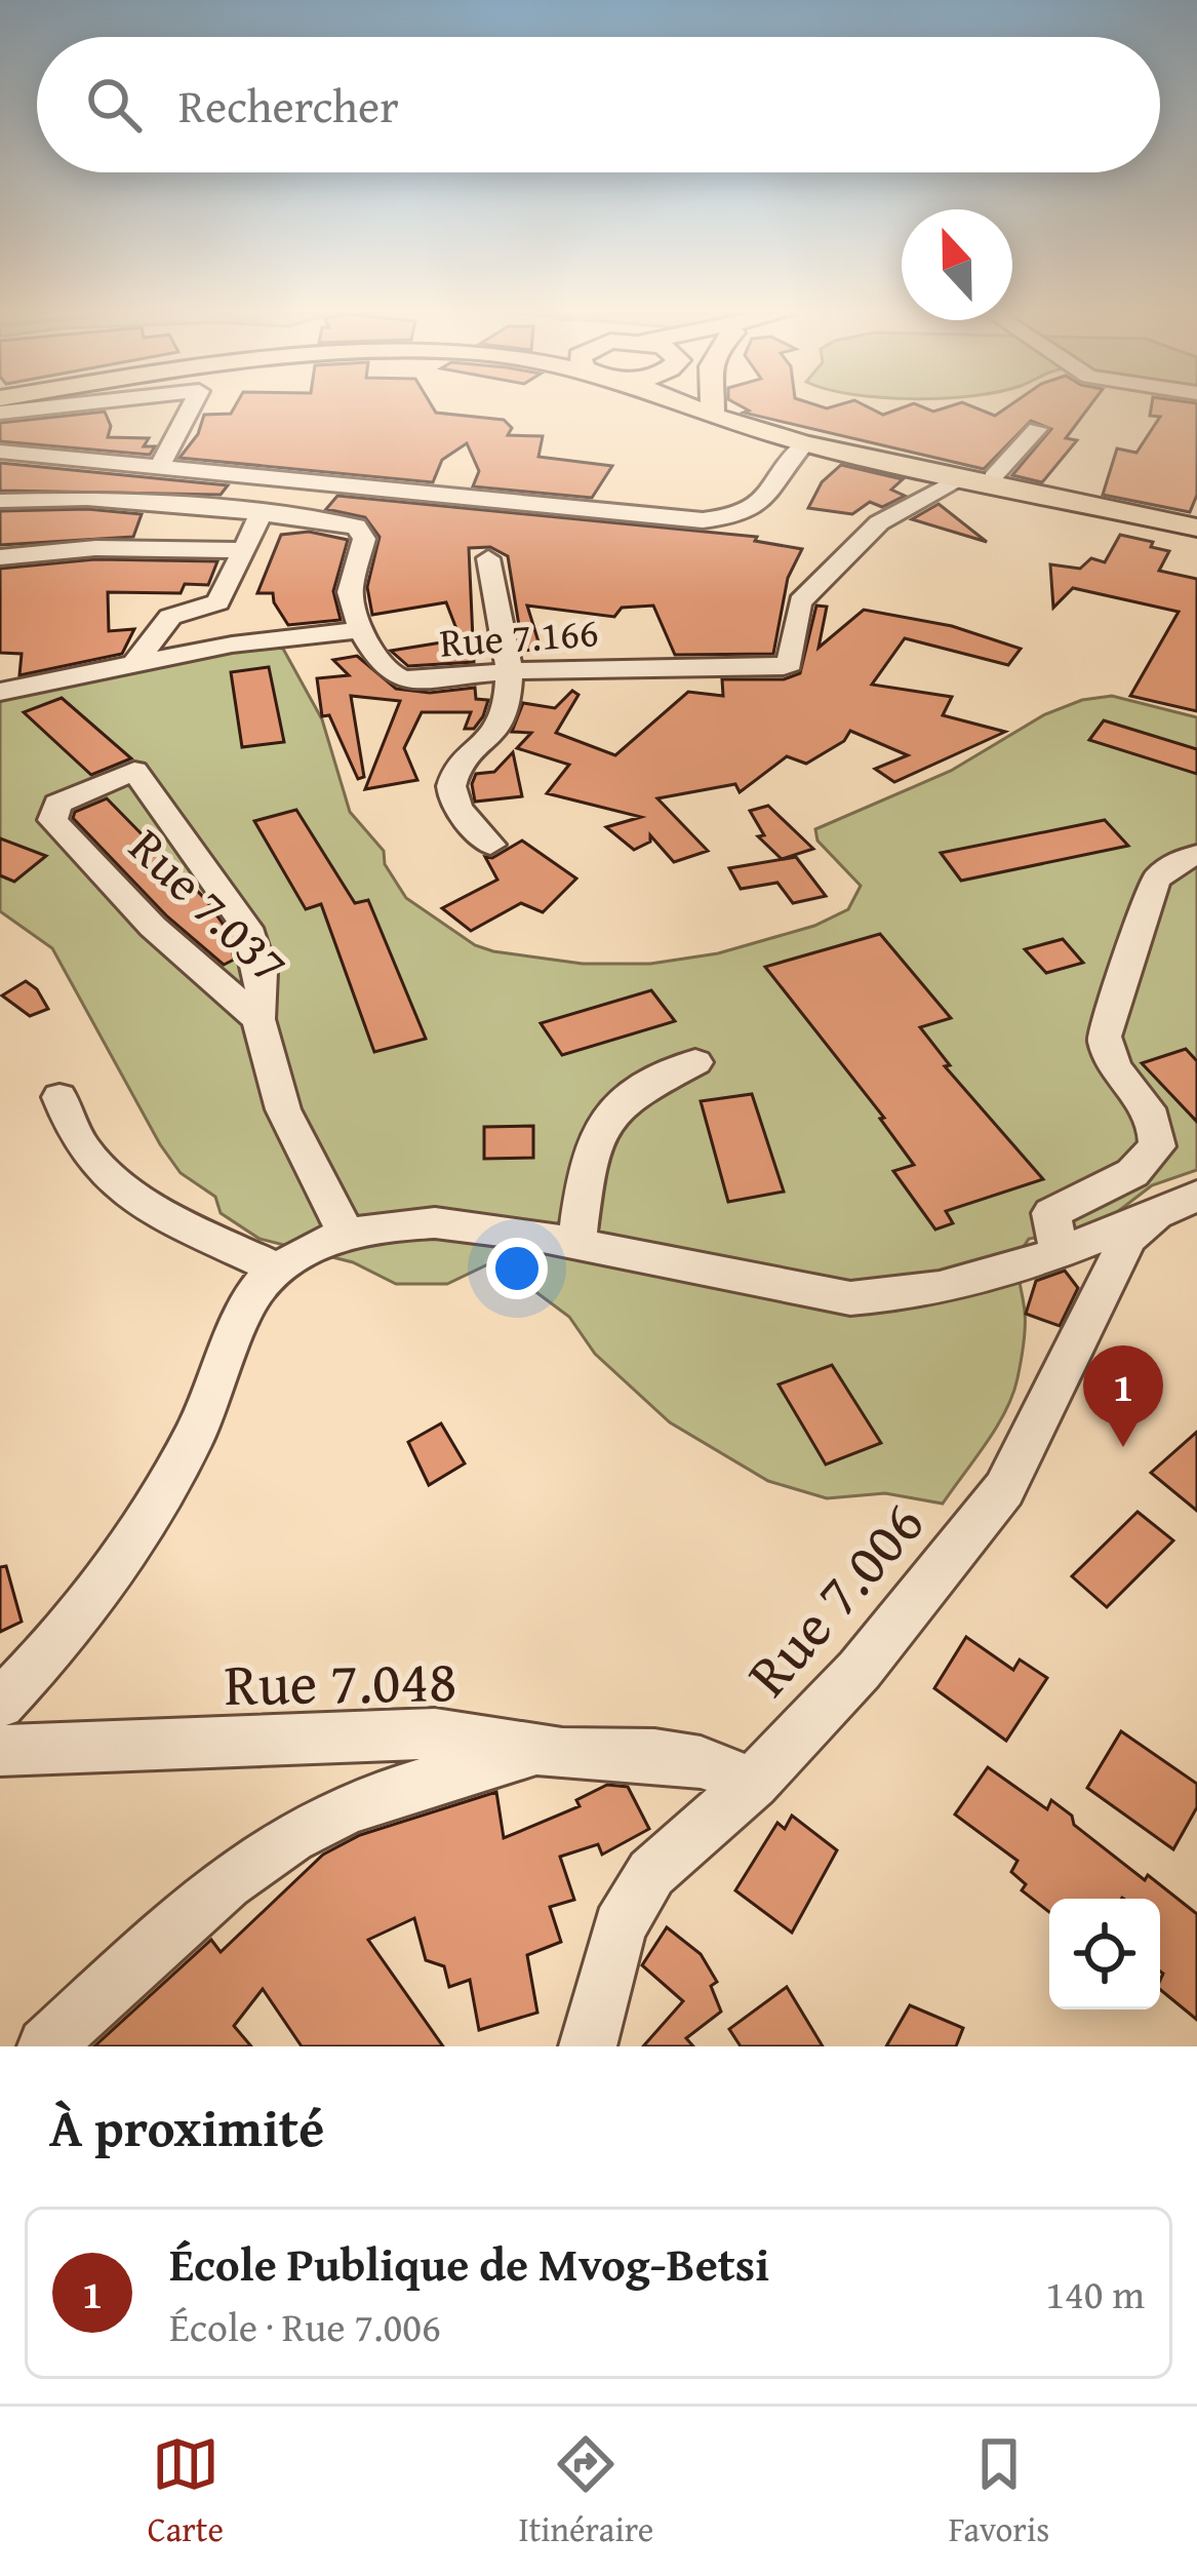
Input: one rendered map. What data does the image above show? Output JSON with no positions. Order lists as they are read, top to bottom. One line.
{"streets":{"street":["Rue 7.166","Rue 7.037","Rue 7.006","Rue 7.048"]},"crossings":[["Rue 7.006","Rue 7.048"]],"north":"top","page":{"search":"Rechercher","pins":"1","heading":"À proximité","list":[{"mark":"1","name":"École Publique de Mvog-Betsi","note":"École · Rue 7.006","value":"140 m"}],"nav":["Carte","Itinéraire","Favoris"]}}
